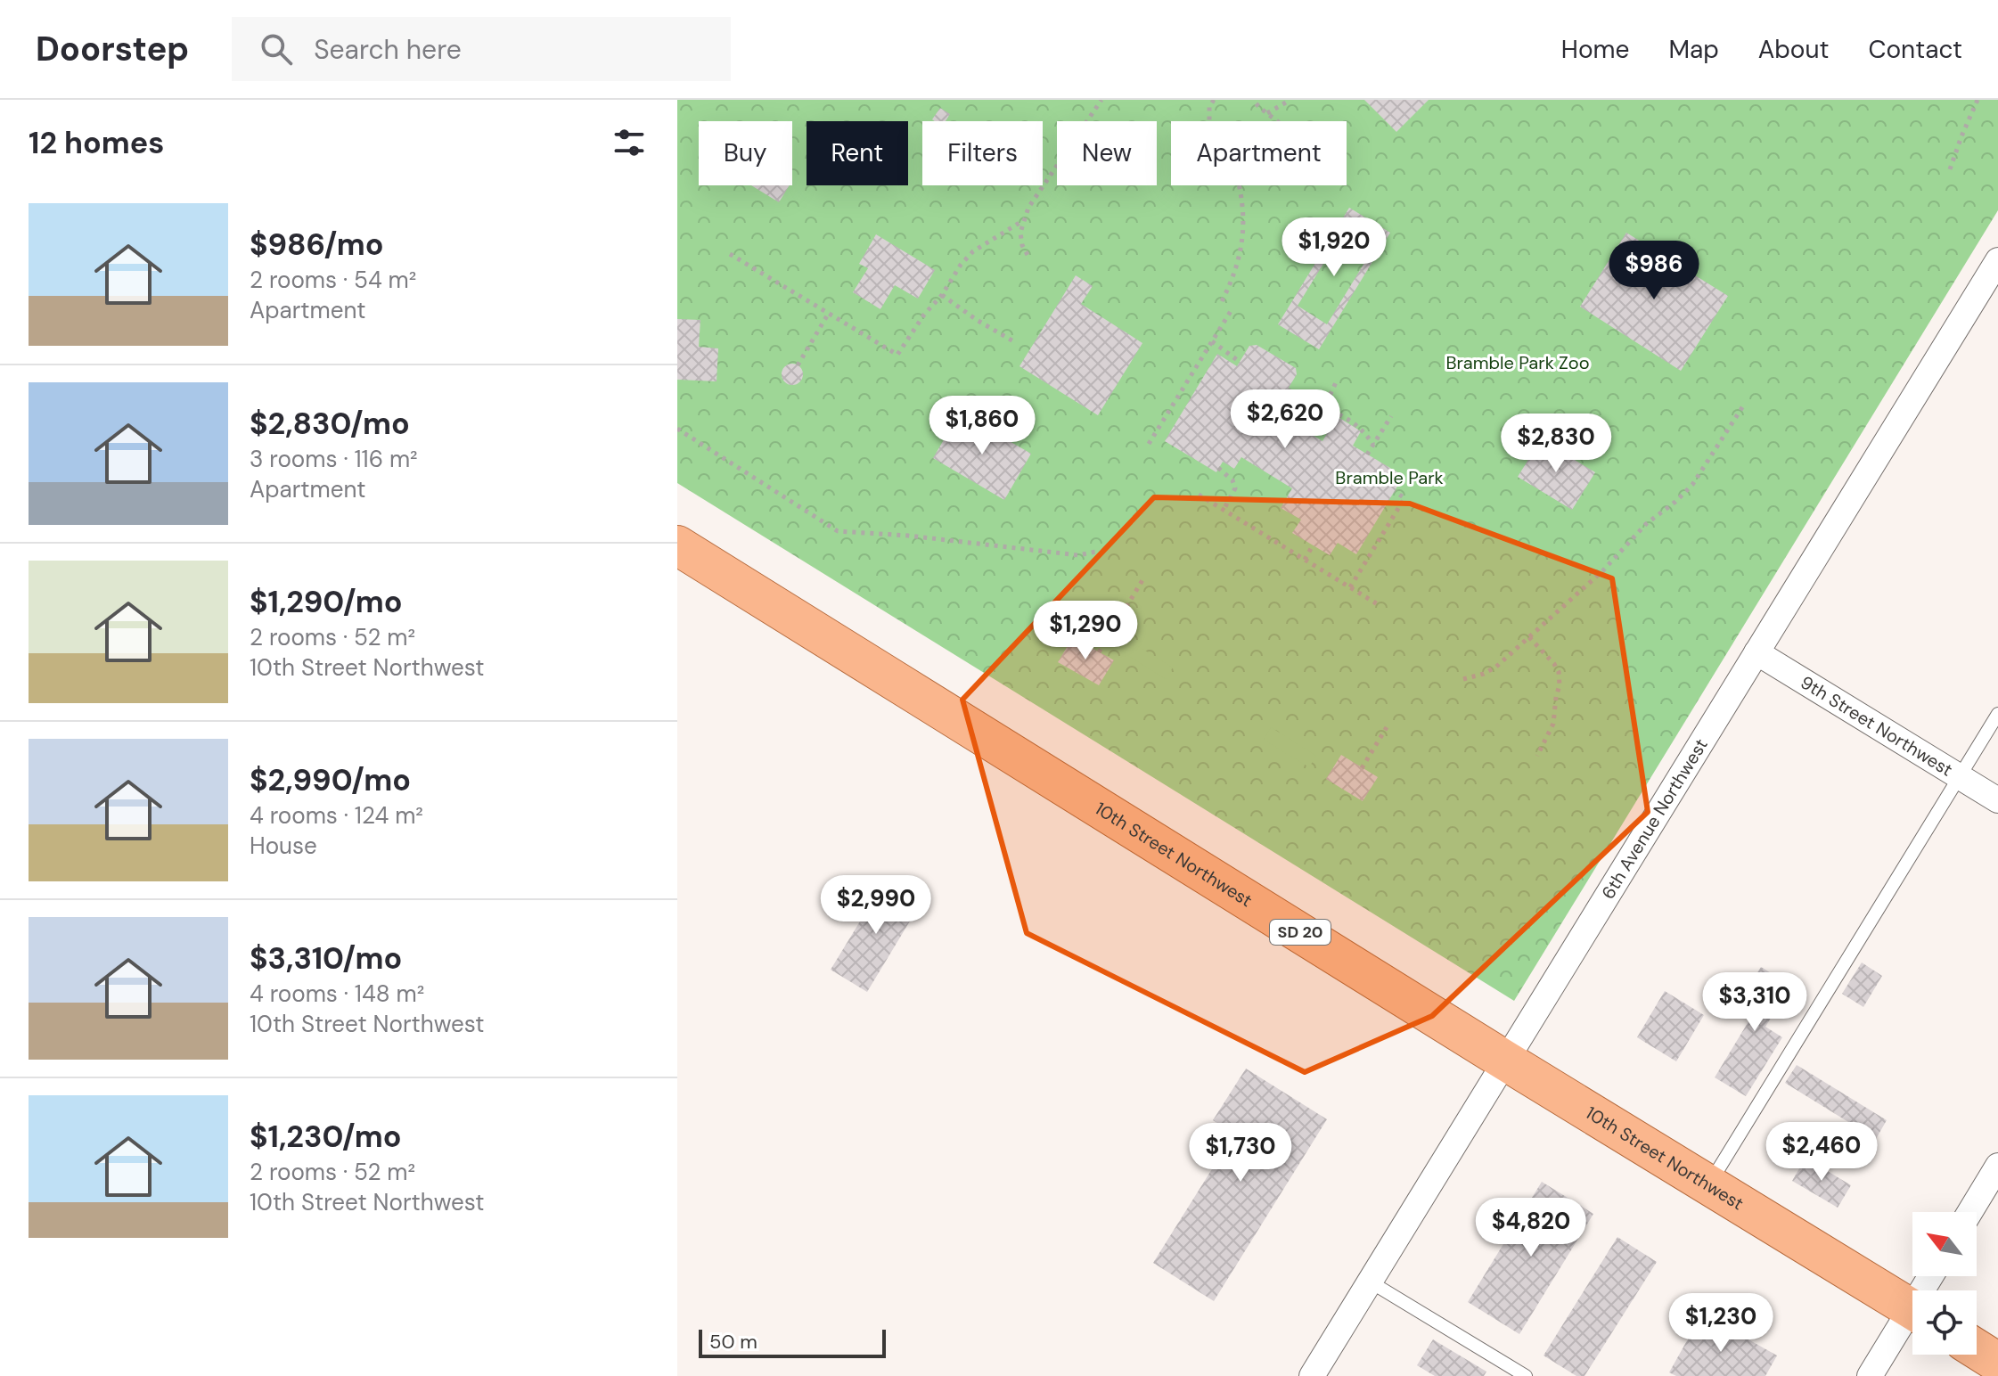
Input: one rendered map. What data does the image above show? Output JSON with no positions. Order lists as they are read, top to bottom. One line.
{"streets":{"main road":["10th Street Northwest","SD 20"],"street":["9th Street Northwest","6th Avenue Northwest"]},"crossings":[["9th Street Northwest","6th Avenue Northwest"],["6th Avenue Northwest","10th Street Northwest"]],"parks":["Bramble Park Zoo","Bramble Park"],"scale_bar":"50 m","north":"top left","page":{"header":"Doorstep","search":"Search here","nav":["Home","Map","About","Contact"],"heading":"12 homes","chip":["Buy","Rent","Filters","New","Apartment"],"list":[{"name":"$986/mo","note":"2 rooms · 54 m² · Apartment"},{"name":"$2,830/mo","note":"3 rooms · 116 m² · Apartment"},{"name":"$1,290/mo","note":"2 rooms · 52 m² · 10th Street Northwest"},{"name":"$2,990/mo","note":"4 rooms · 124 m² · House"},{"name":"$3,310/mo","note":"4 rooms · 148 m² · 10th Street Northwest"},{"name":"$1,230/mo","note":"2 rooms · 52 m² · 10th Street Northwest"}],"price":["$1,920","$986","$2,620","$1,860","$2,830","$1,290","$2,990","$3,310","$2,460","$1,730","$4,820","$1,230"],"scale":"50 m"}}
